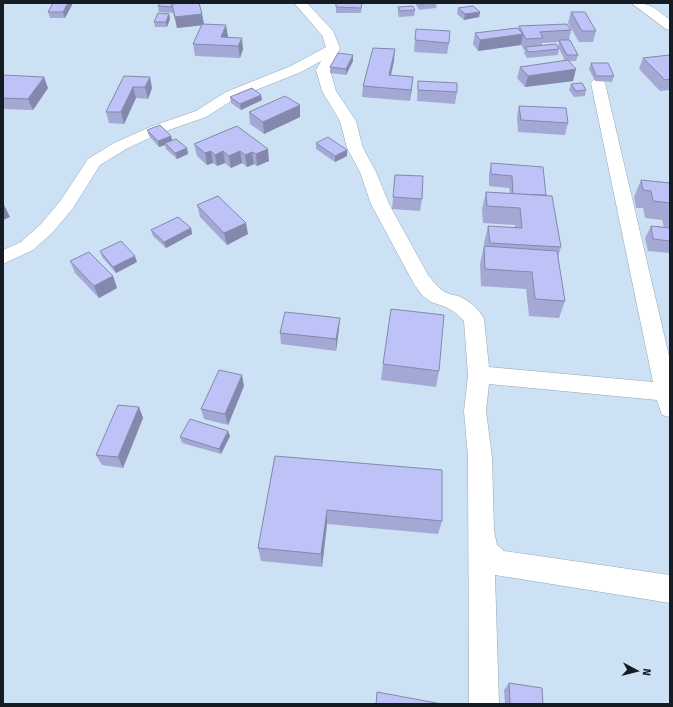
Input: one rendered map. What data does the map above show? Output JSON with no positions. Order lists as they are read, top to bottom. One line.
{"north":"right"}
